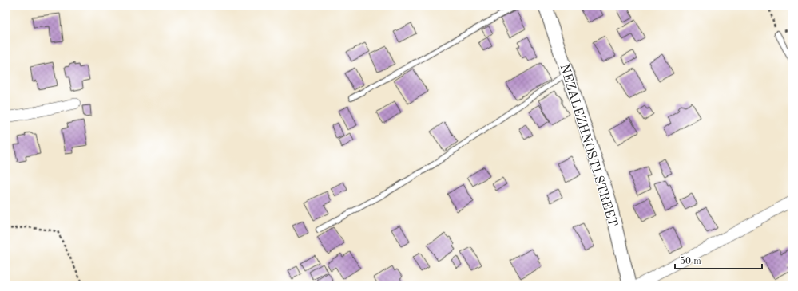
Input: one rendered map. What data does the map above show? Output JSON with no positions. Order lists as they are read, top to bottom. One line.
{"streets":{"street":["NEZALEZHNOSTI STREET"]},"scale_bar":"50 m"}
